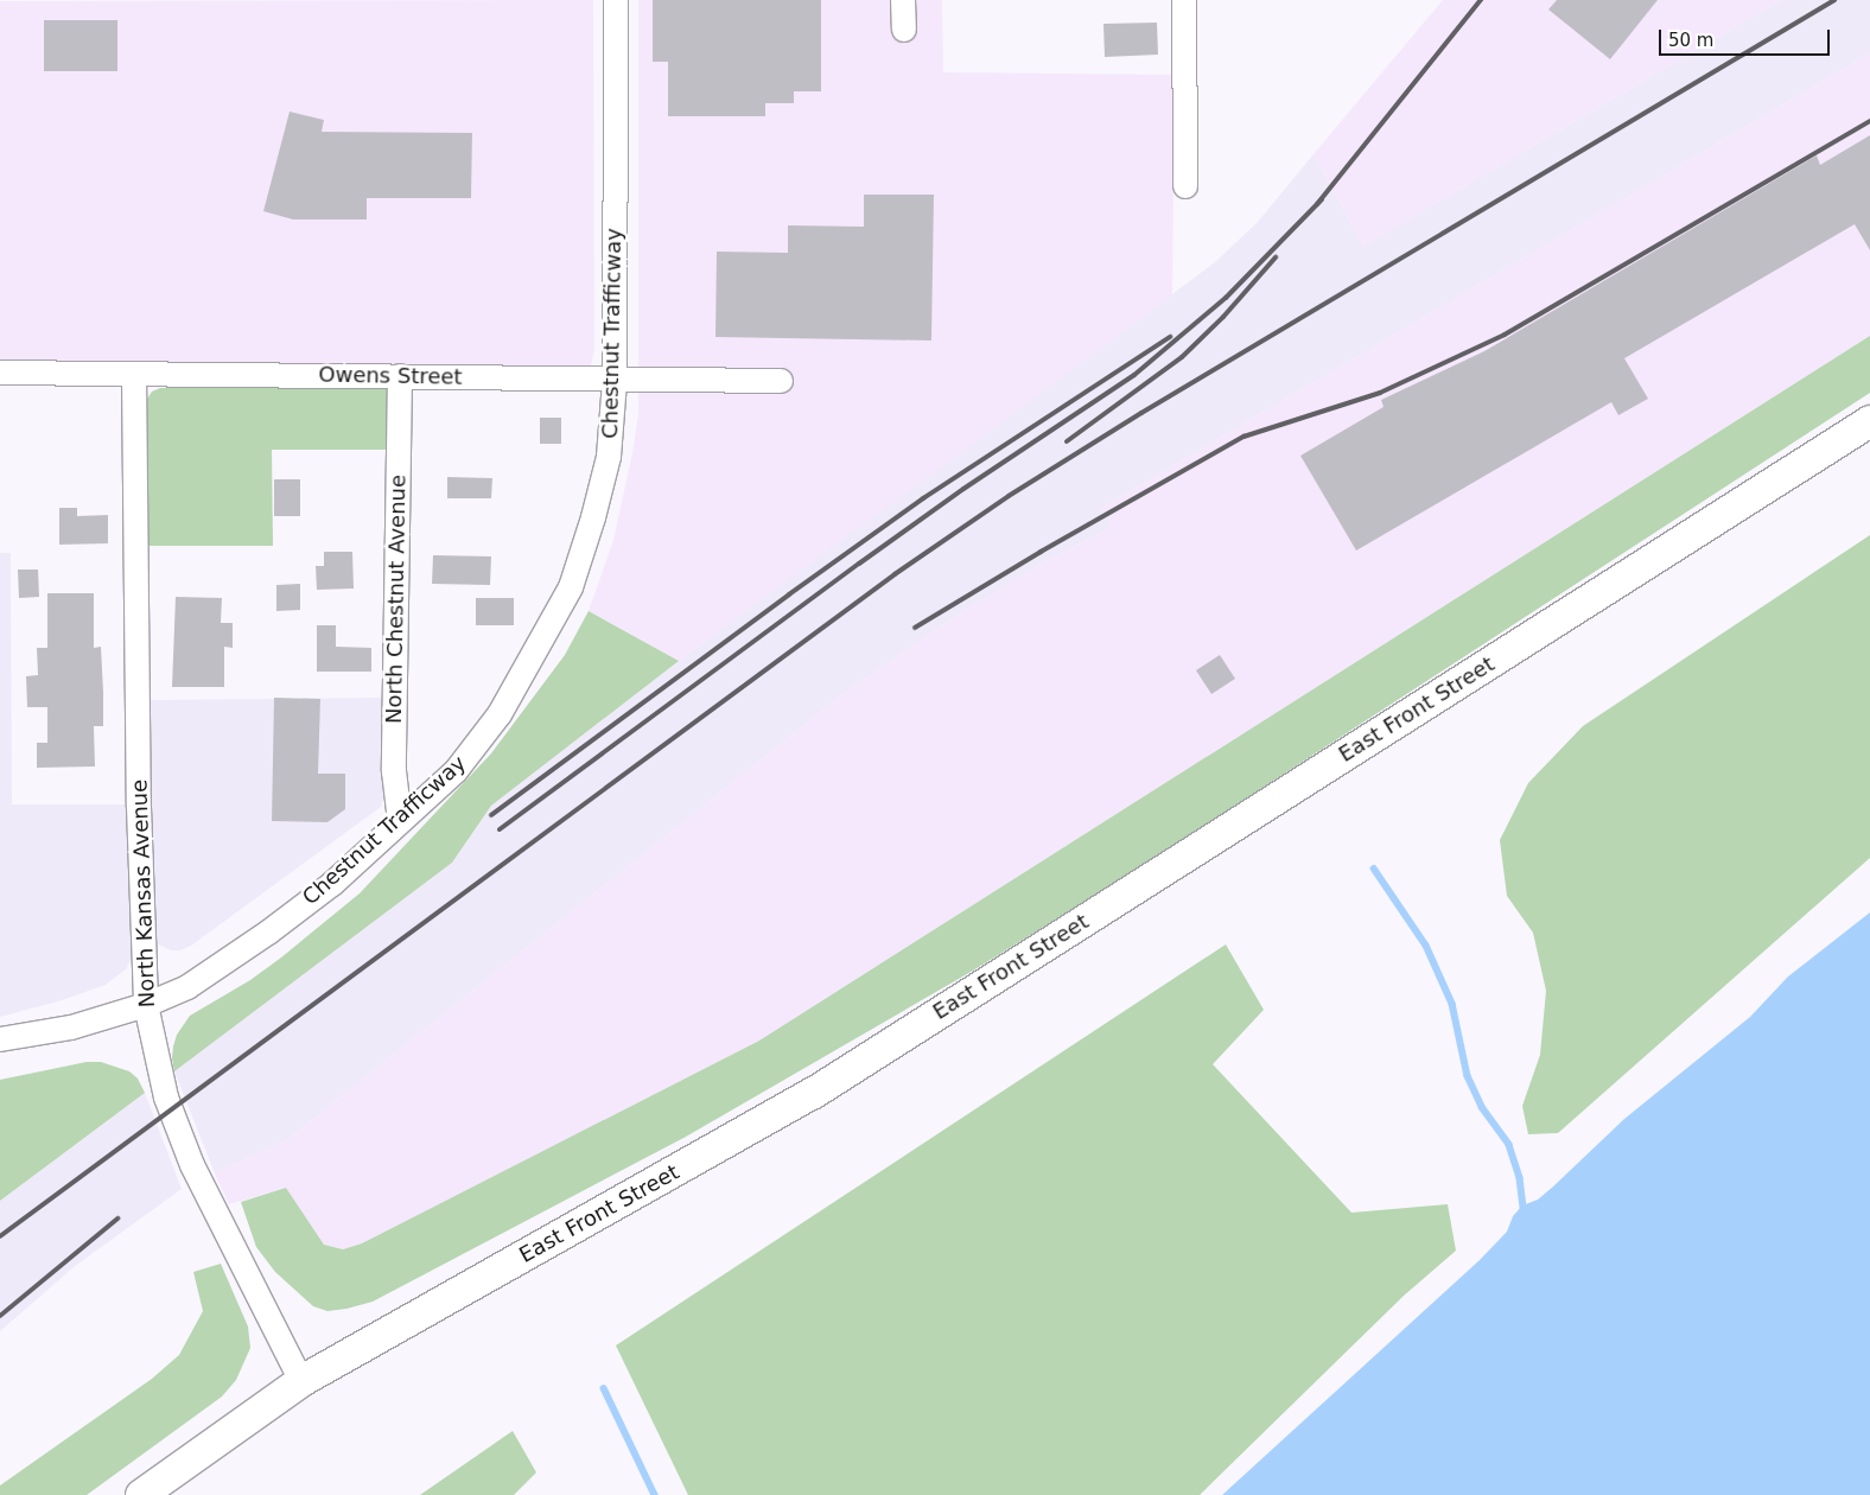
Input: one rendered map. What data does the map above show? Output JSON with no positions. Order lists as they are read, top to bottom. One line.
{"streets":{"main road":["East Front Street"],"street":["Chestnut Trafficway","Owens Street","North Chestnut Avenue","North Kansas Avenue"]},"crossings":[["Chestnut Trafficway","Owens Street"],["Chestnut Trafficway","North Chestnut Avenue"],["Chestnut Trafficway","North Kansas Avenue"],["Owens Street","North Chestnut Avenue"],["Owens Street","North Kansas Avenue"],["East Front Street","North Kansas Avenue"]],"scale_bar":"50 m"}
